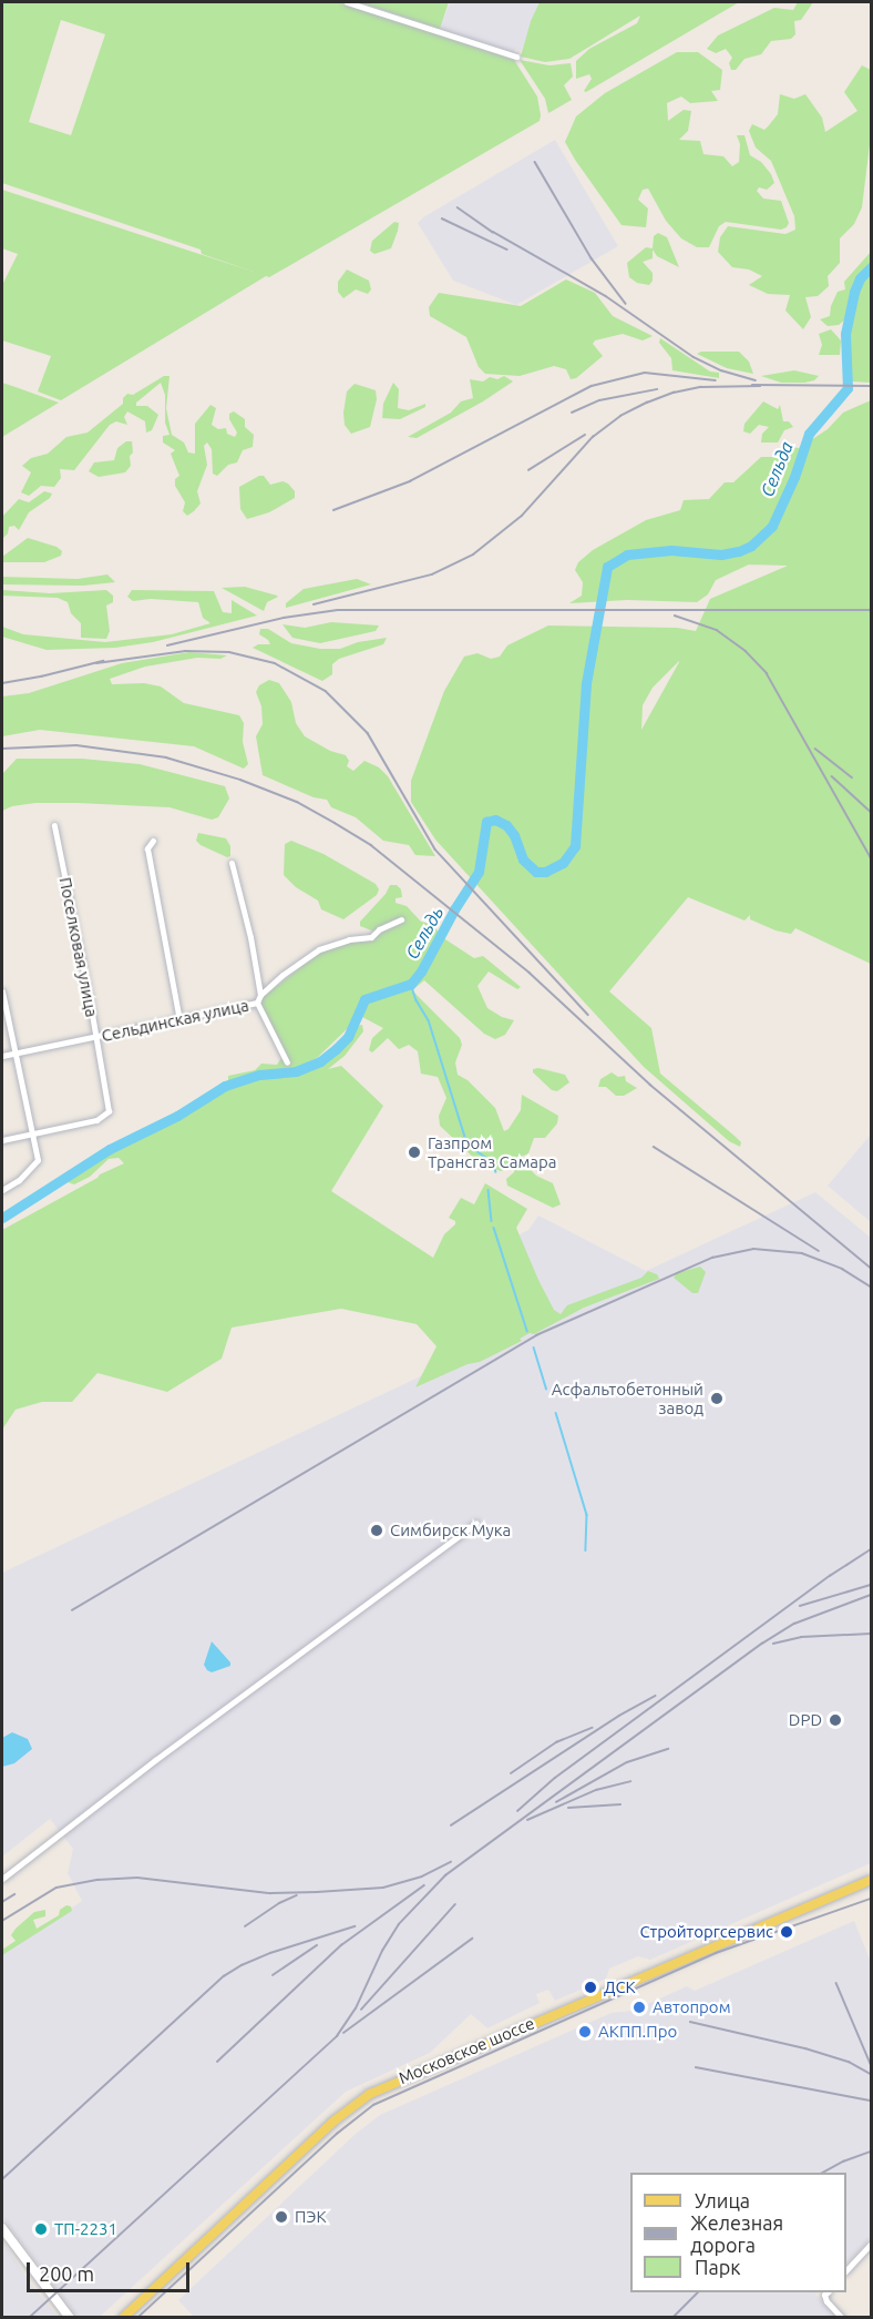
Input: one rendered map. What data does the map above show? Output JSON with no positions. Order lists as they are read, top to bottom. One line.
{"streets":{"main road":["Московское шоссе"],"street":["Поселковая улица","Сельдинская улица"]},"crossings":[["Поселковая улица","Сельдинская улица"]],"water":["Сельда","Сельдь"],"places":["Газпром Трансгаз Самара","Асфальтобетонный завод","Симбирск Мука","DPD","Стройторгсервис","ДСК","Автопром","АКПП.Про","ПЭК","ТП-2231"],"legend":["Улица","Железная дорога","Парк"],"scale_bar":"200 m"}
